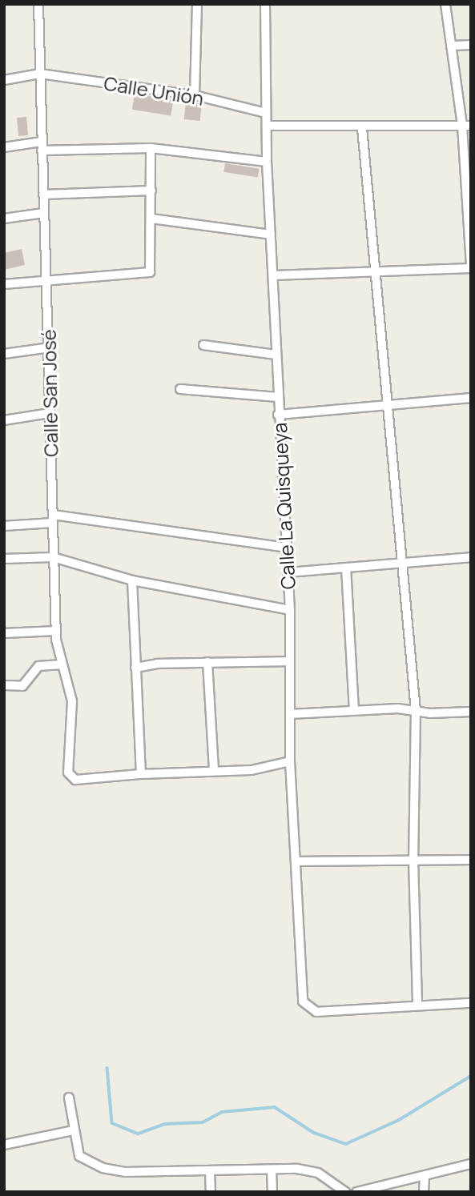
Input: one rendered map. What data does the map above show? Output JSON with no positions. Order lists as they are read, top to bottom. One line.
{"streets":{"street":["Calle Unión","Calle San José","Calle La Quisqueya"]},"crossings":[["Calle Unión","Calle San José"],["Calle Unión","Calle La Quisqueya"]]}
